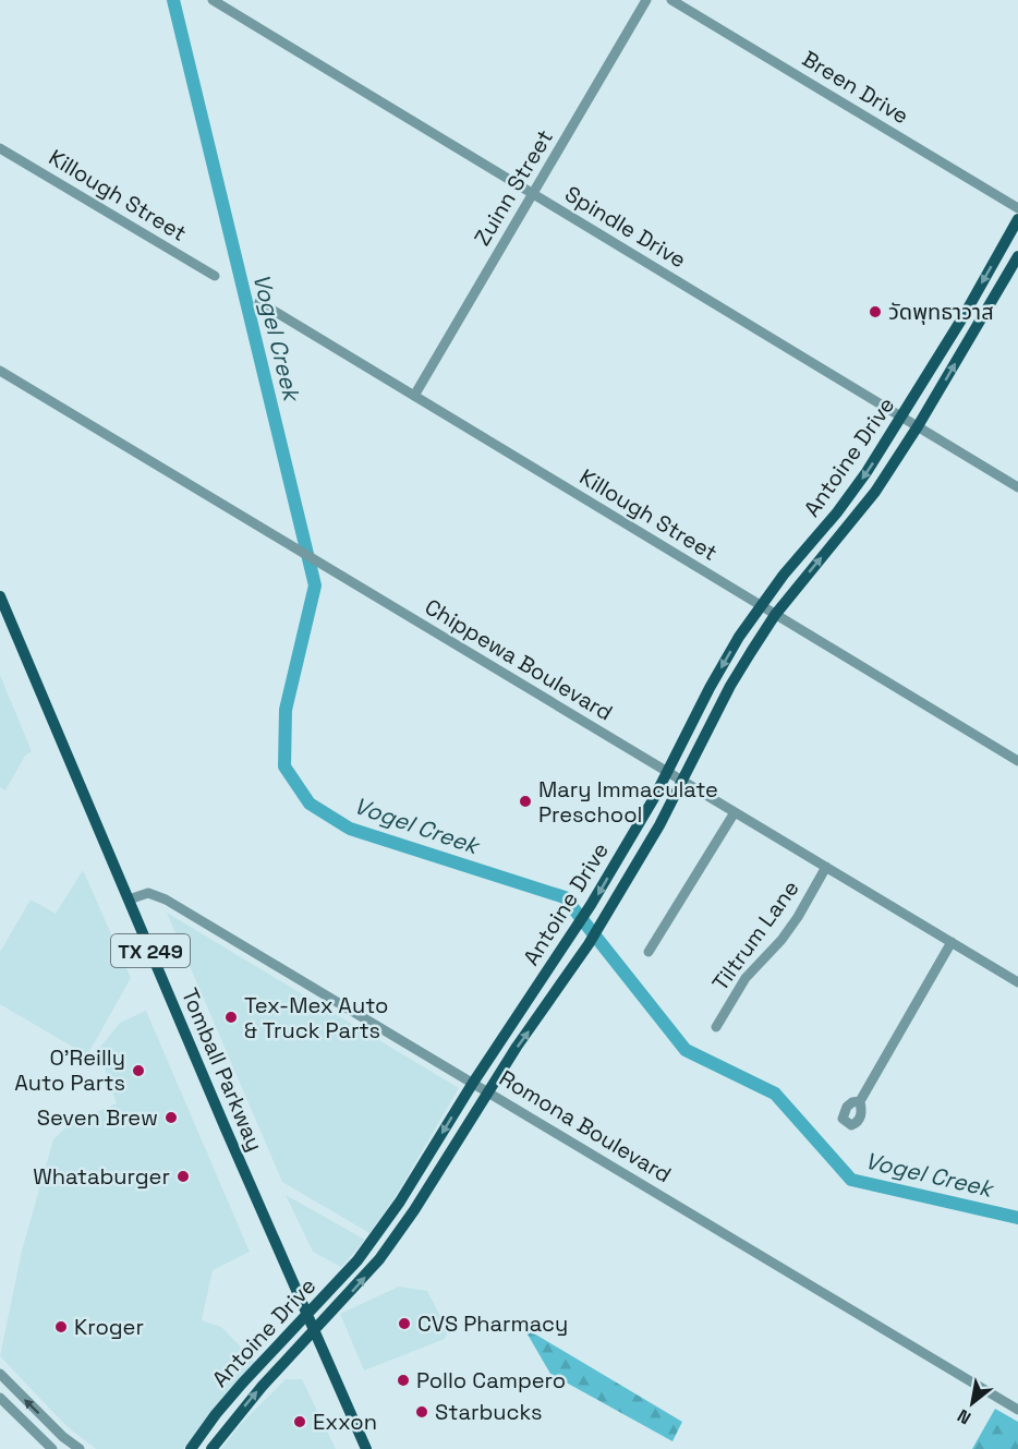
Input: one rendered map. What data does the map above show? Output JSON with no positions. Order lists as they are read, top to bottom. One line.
{"streets":{"main road":["Antoine Drive","TX 249","Tomball Parkway"],"street":["Breen Drive","Zuinn Street","Killough Street","Spindle Drive","Chippewa Boulevard","Tiltrum Lane","Romona Boulevard"]},"crossings":[["Zuinn Street","Killough Street"],["Zuinn Street","Spindle Drive"],["Killough Street","Antoine Drive"],["Spindle Drive","Antoine Drive"],["Antoine Drive","Chippewa Boulevard"],["Antoine Drive","Tomball Parkway"],["Antoine Drive","Romona Boulevard"],["Chippewa Boulevard","Tiltrum Lane"],["Tomball Parkway","Romona Boulevard"]],"water":["Vogel Creek"],"places":["วัดพุทธาวาส","Mary Immaculate Preschool","Tex-Mex Auto & Truck Parts","O'Reilly Auto Parts","Seven Brew","Whataburger","CVS Pharmacy","Kroger","Pollo Campero","Starbucks","Exxon"],"north":"bottom left"}
